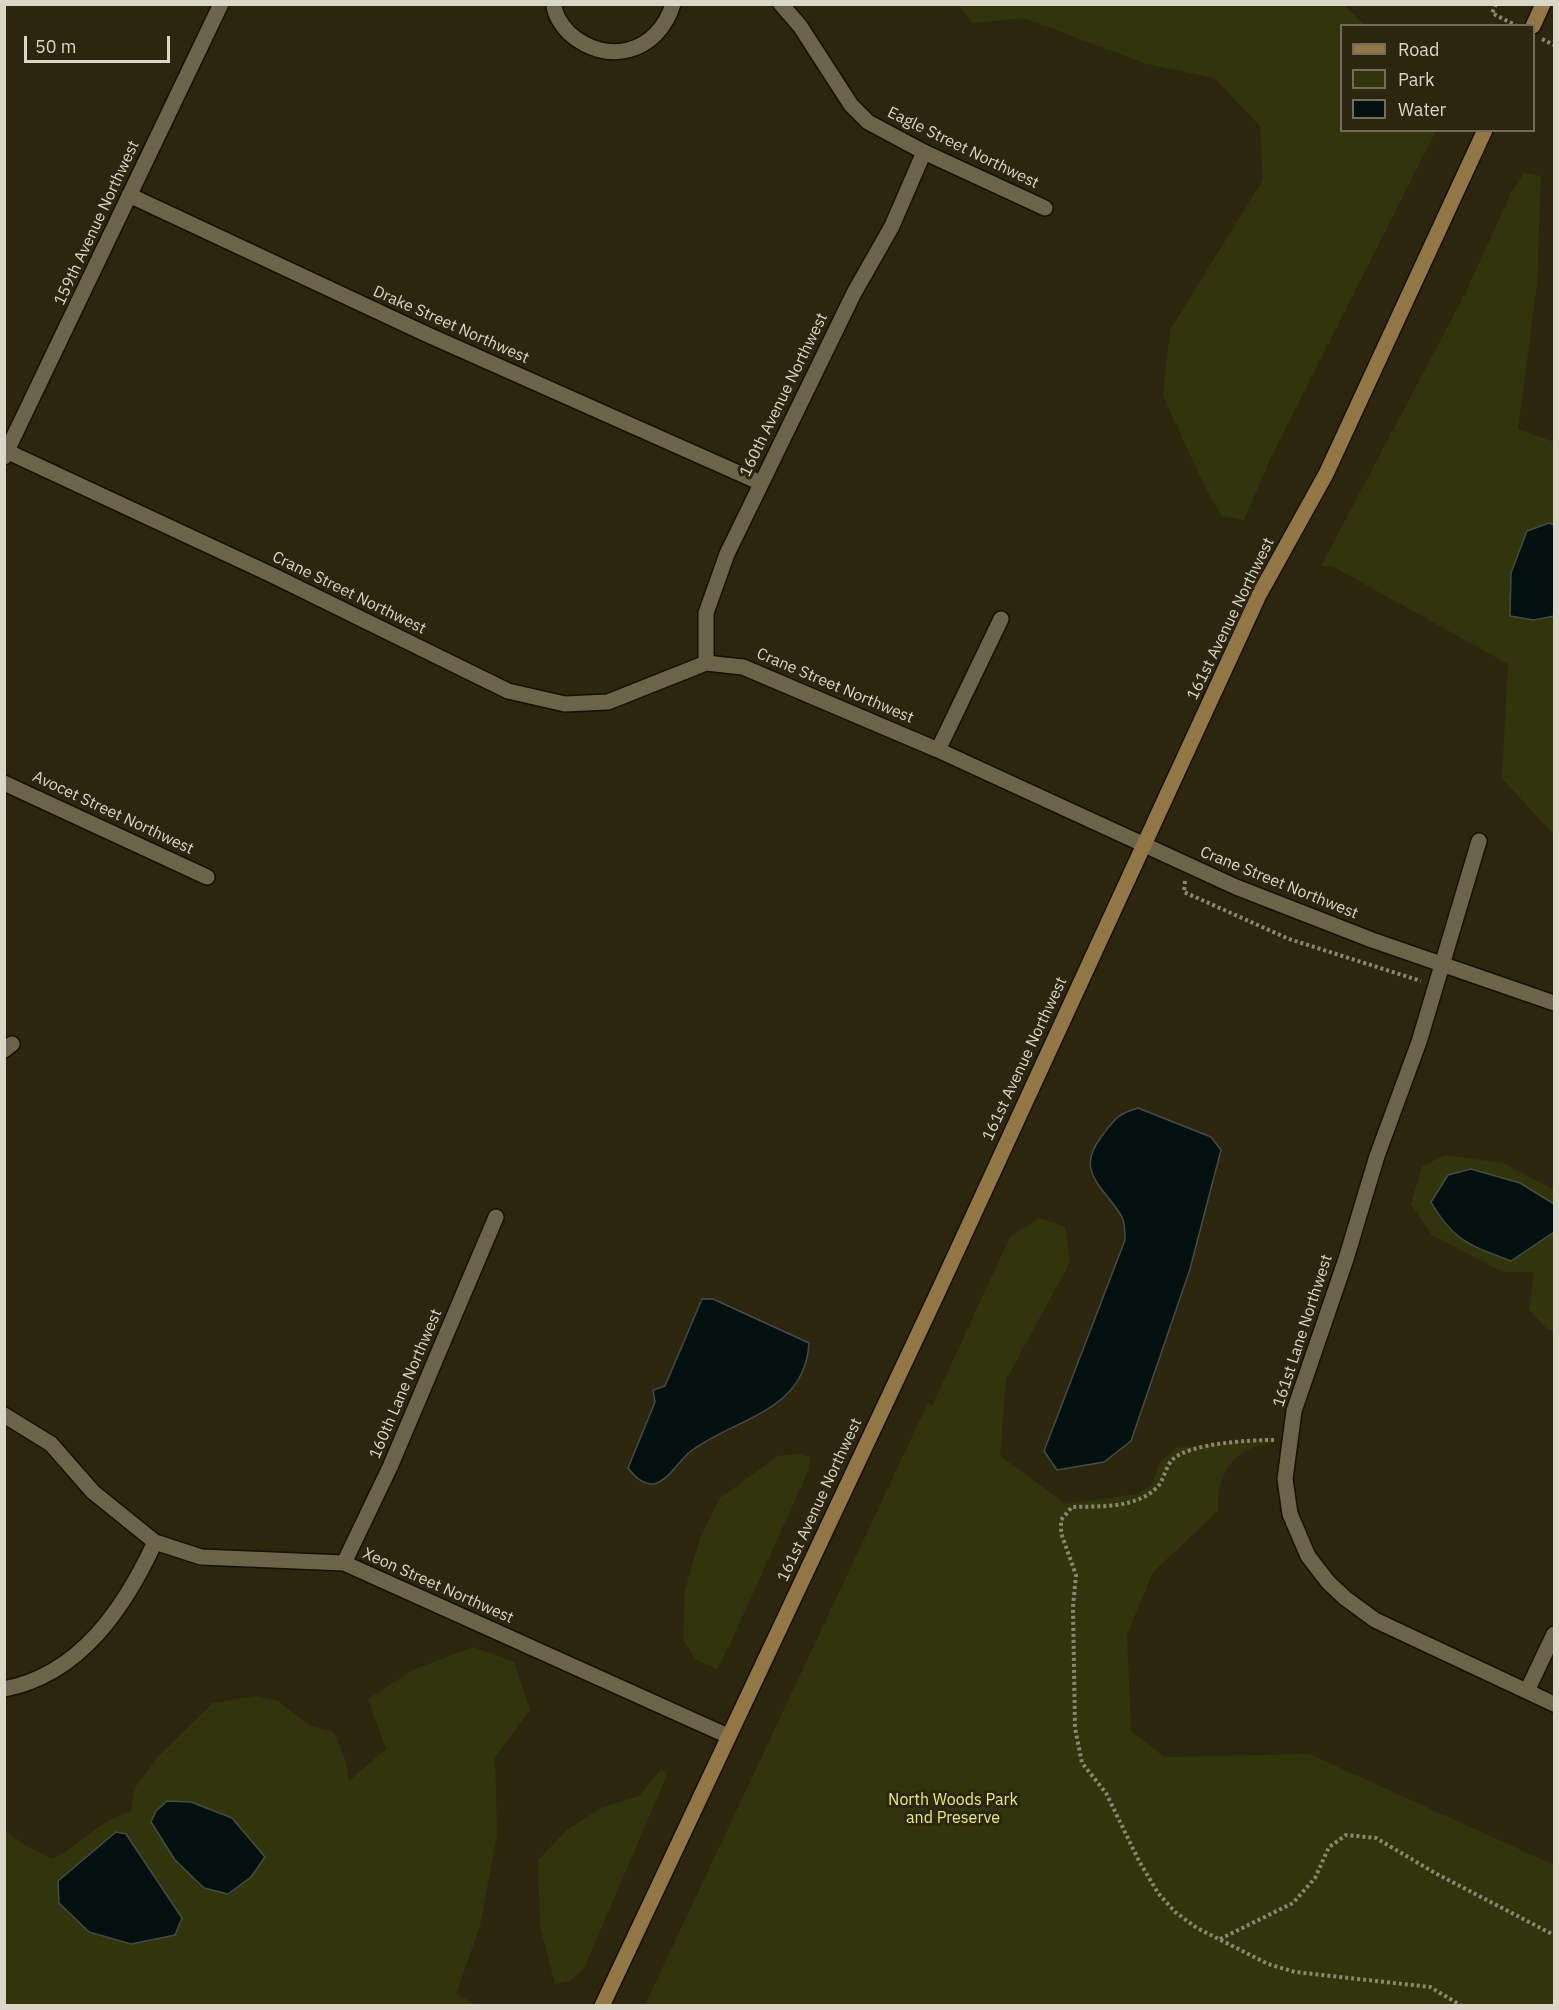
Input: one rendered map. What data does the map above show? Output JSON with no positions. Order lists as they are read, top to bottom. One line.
{"streets":{"main road":["161st Avenue Northwest"],"street":["Eagle Street Northwest","159th Avenue Northwest","Drake Street Northwest","160th Avenue Northwest","Crane Street Northwest","Avocet Street Northwest","161st Lane Northwest","160th Lane Northwest","Xeon Street Northwest"]},"crossings":[["Eagle Street Northwest","160th Avenue Northwest"],["159th Avenue Northwest","Drake Street Northwest"],["159th Avenue Northwest","Crane Street Northwest"],["Drake Street Northwest","160th Avenue Northwest"],["160th Avenue Northwest","Crane Street Northwest"],["Crane Street Northwest","161st Avenue Northwest"],["Crane Street Northwest","161st Lane Northwest"],["161st Avenue Northwest","Xeon Street Northwest"],["160th Lane Northwest","Xeon Street Northwest"]],"parks":["North Woods Park and Preserve"],"legend":["Road","Park","Water"],"scale_bar":"50 m"}
